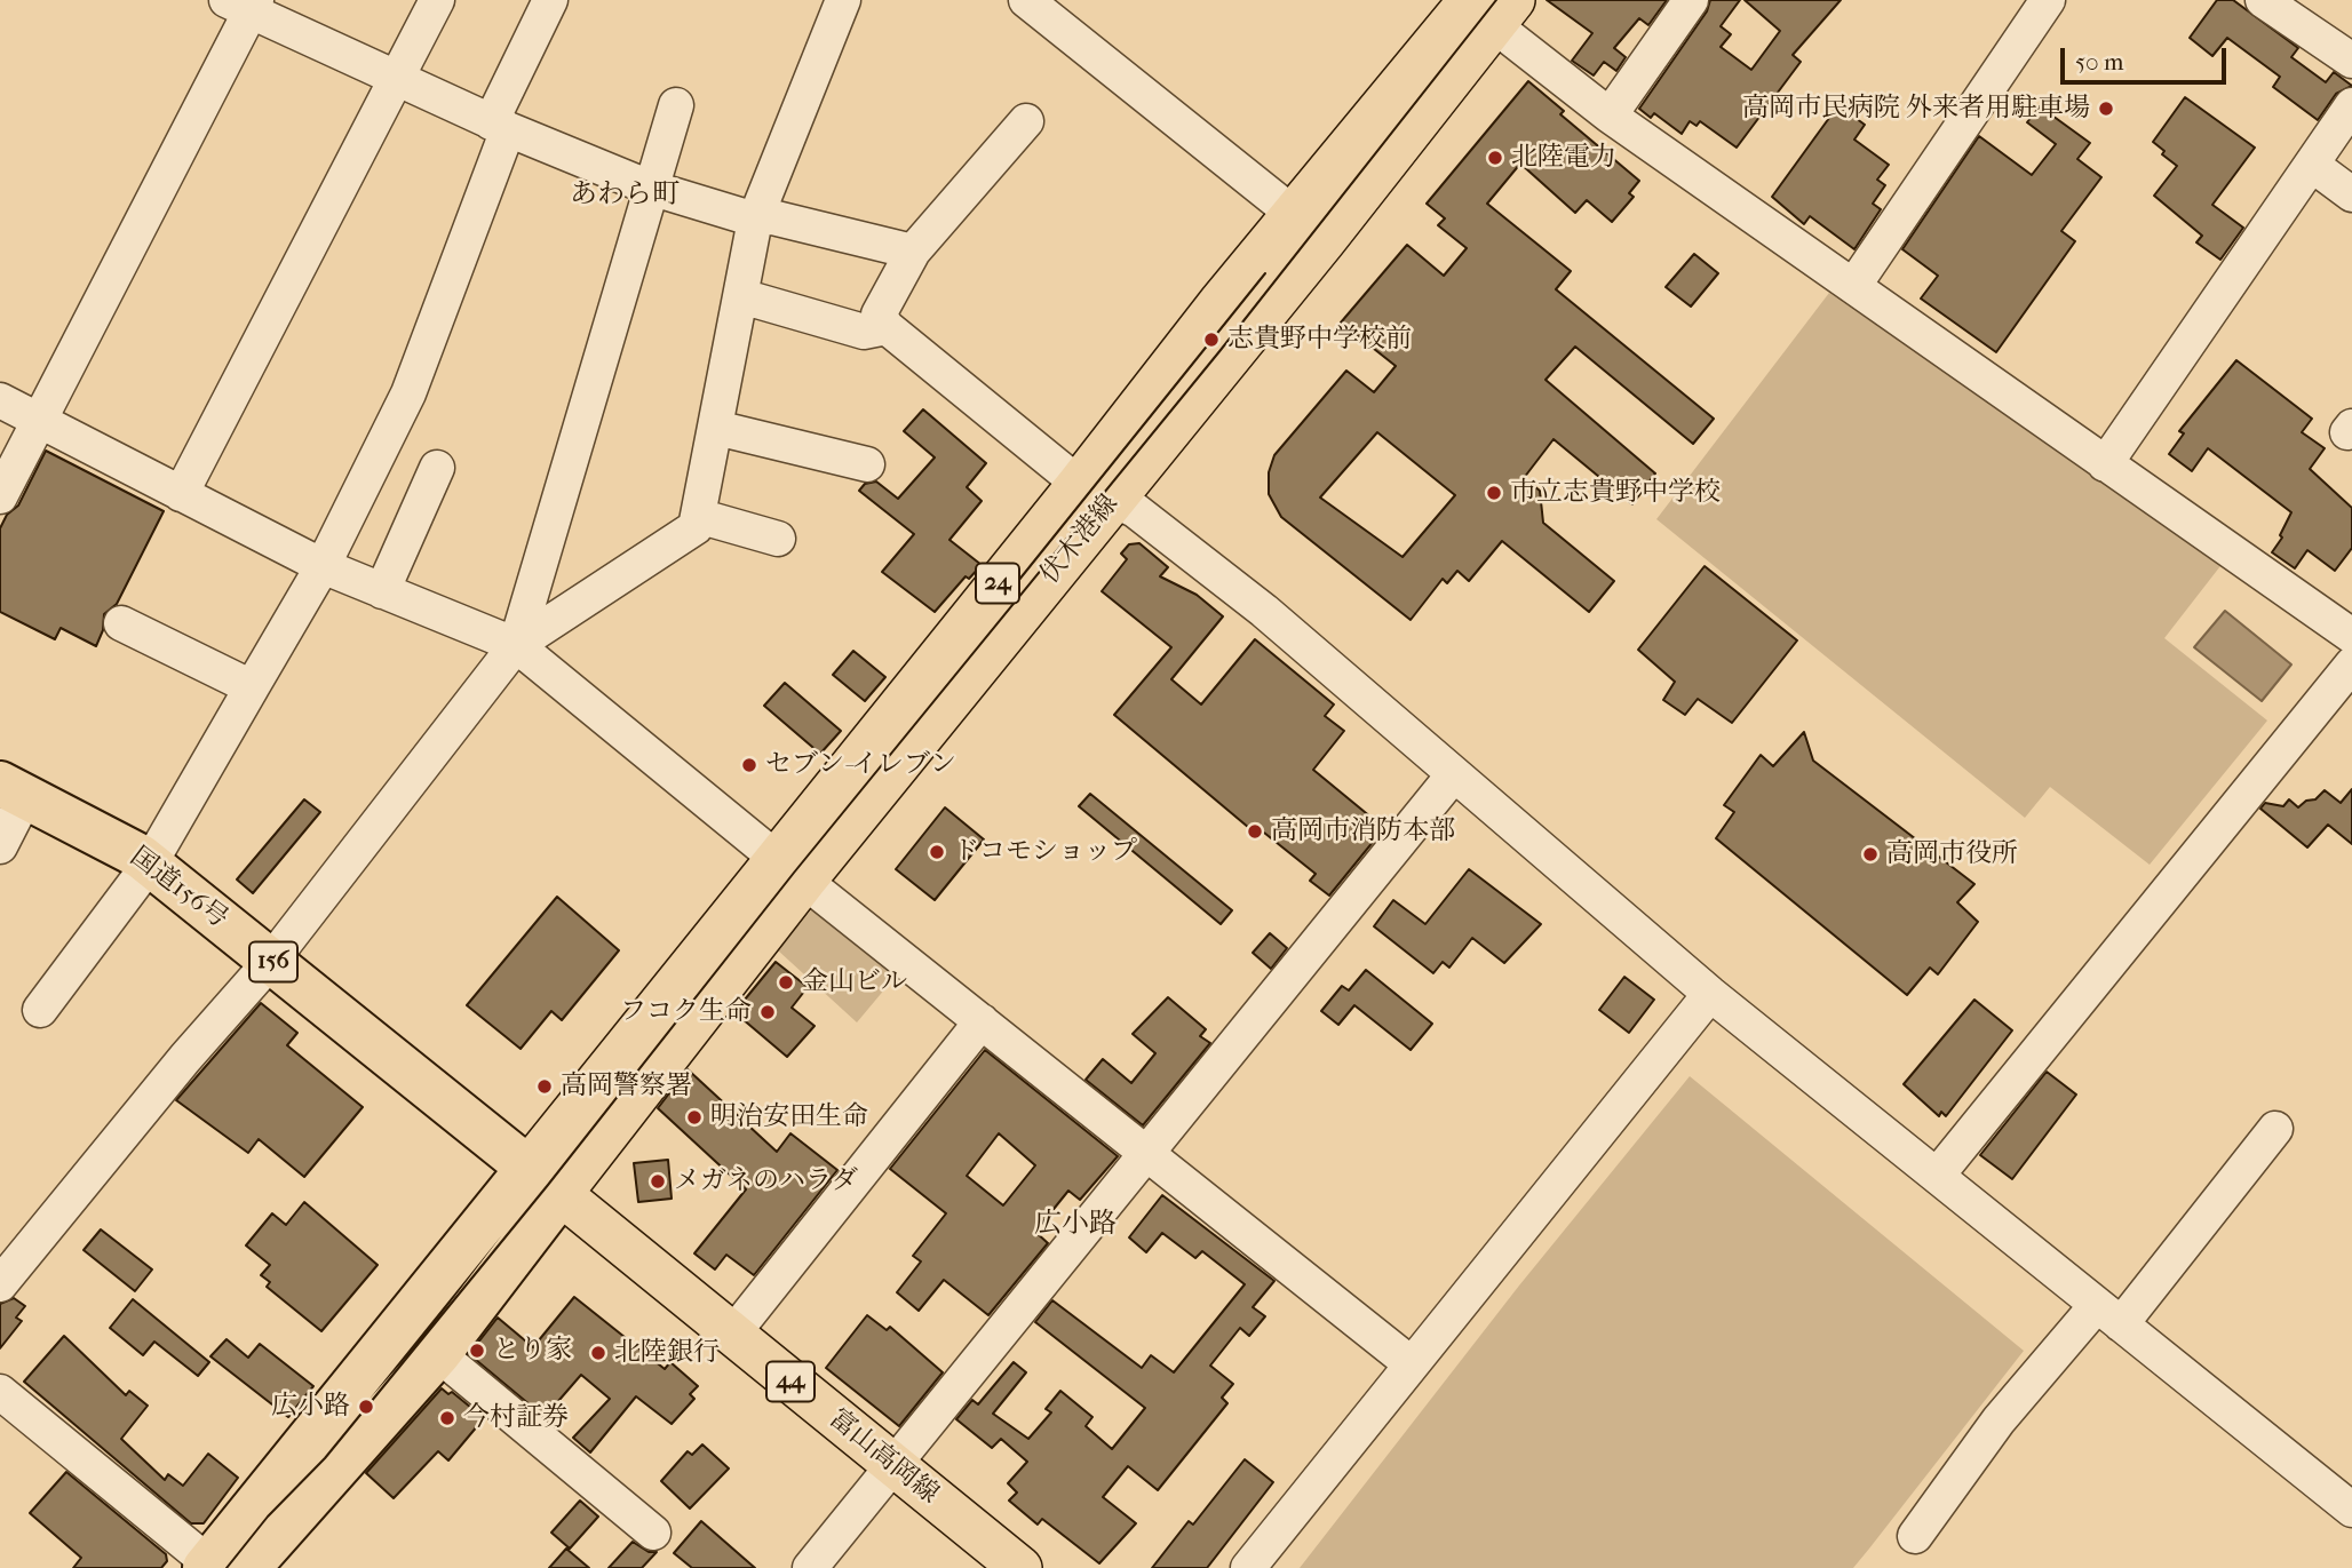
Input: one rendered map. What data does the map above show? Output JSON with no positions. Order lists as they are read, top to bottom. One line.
{"streets":{"highway":["国道156号","156"],"main road":["伏木港線","24","44","富山高岡線"]},"crossings":[["伏木港線","国道156号"],["伏木港線","富山高岡線"],["国道156号","富山高岡線"]],"districts":["あわら町","広小路"],"places":["高岡市民病院 外来者用駐車場","北陸電力","志貴野中学校前","市立志貴野中学校","セブン-イレブン","高岡市消防本部","ドコモショップ","高岡市役所","金山ビル","フコク生命","高岡警察署","明治安田生命","メガネのハラダ","とり家","北陸銀行","広小路","今村証券"],"scale_bar":"50 m"}
